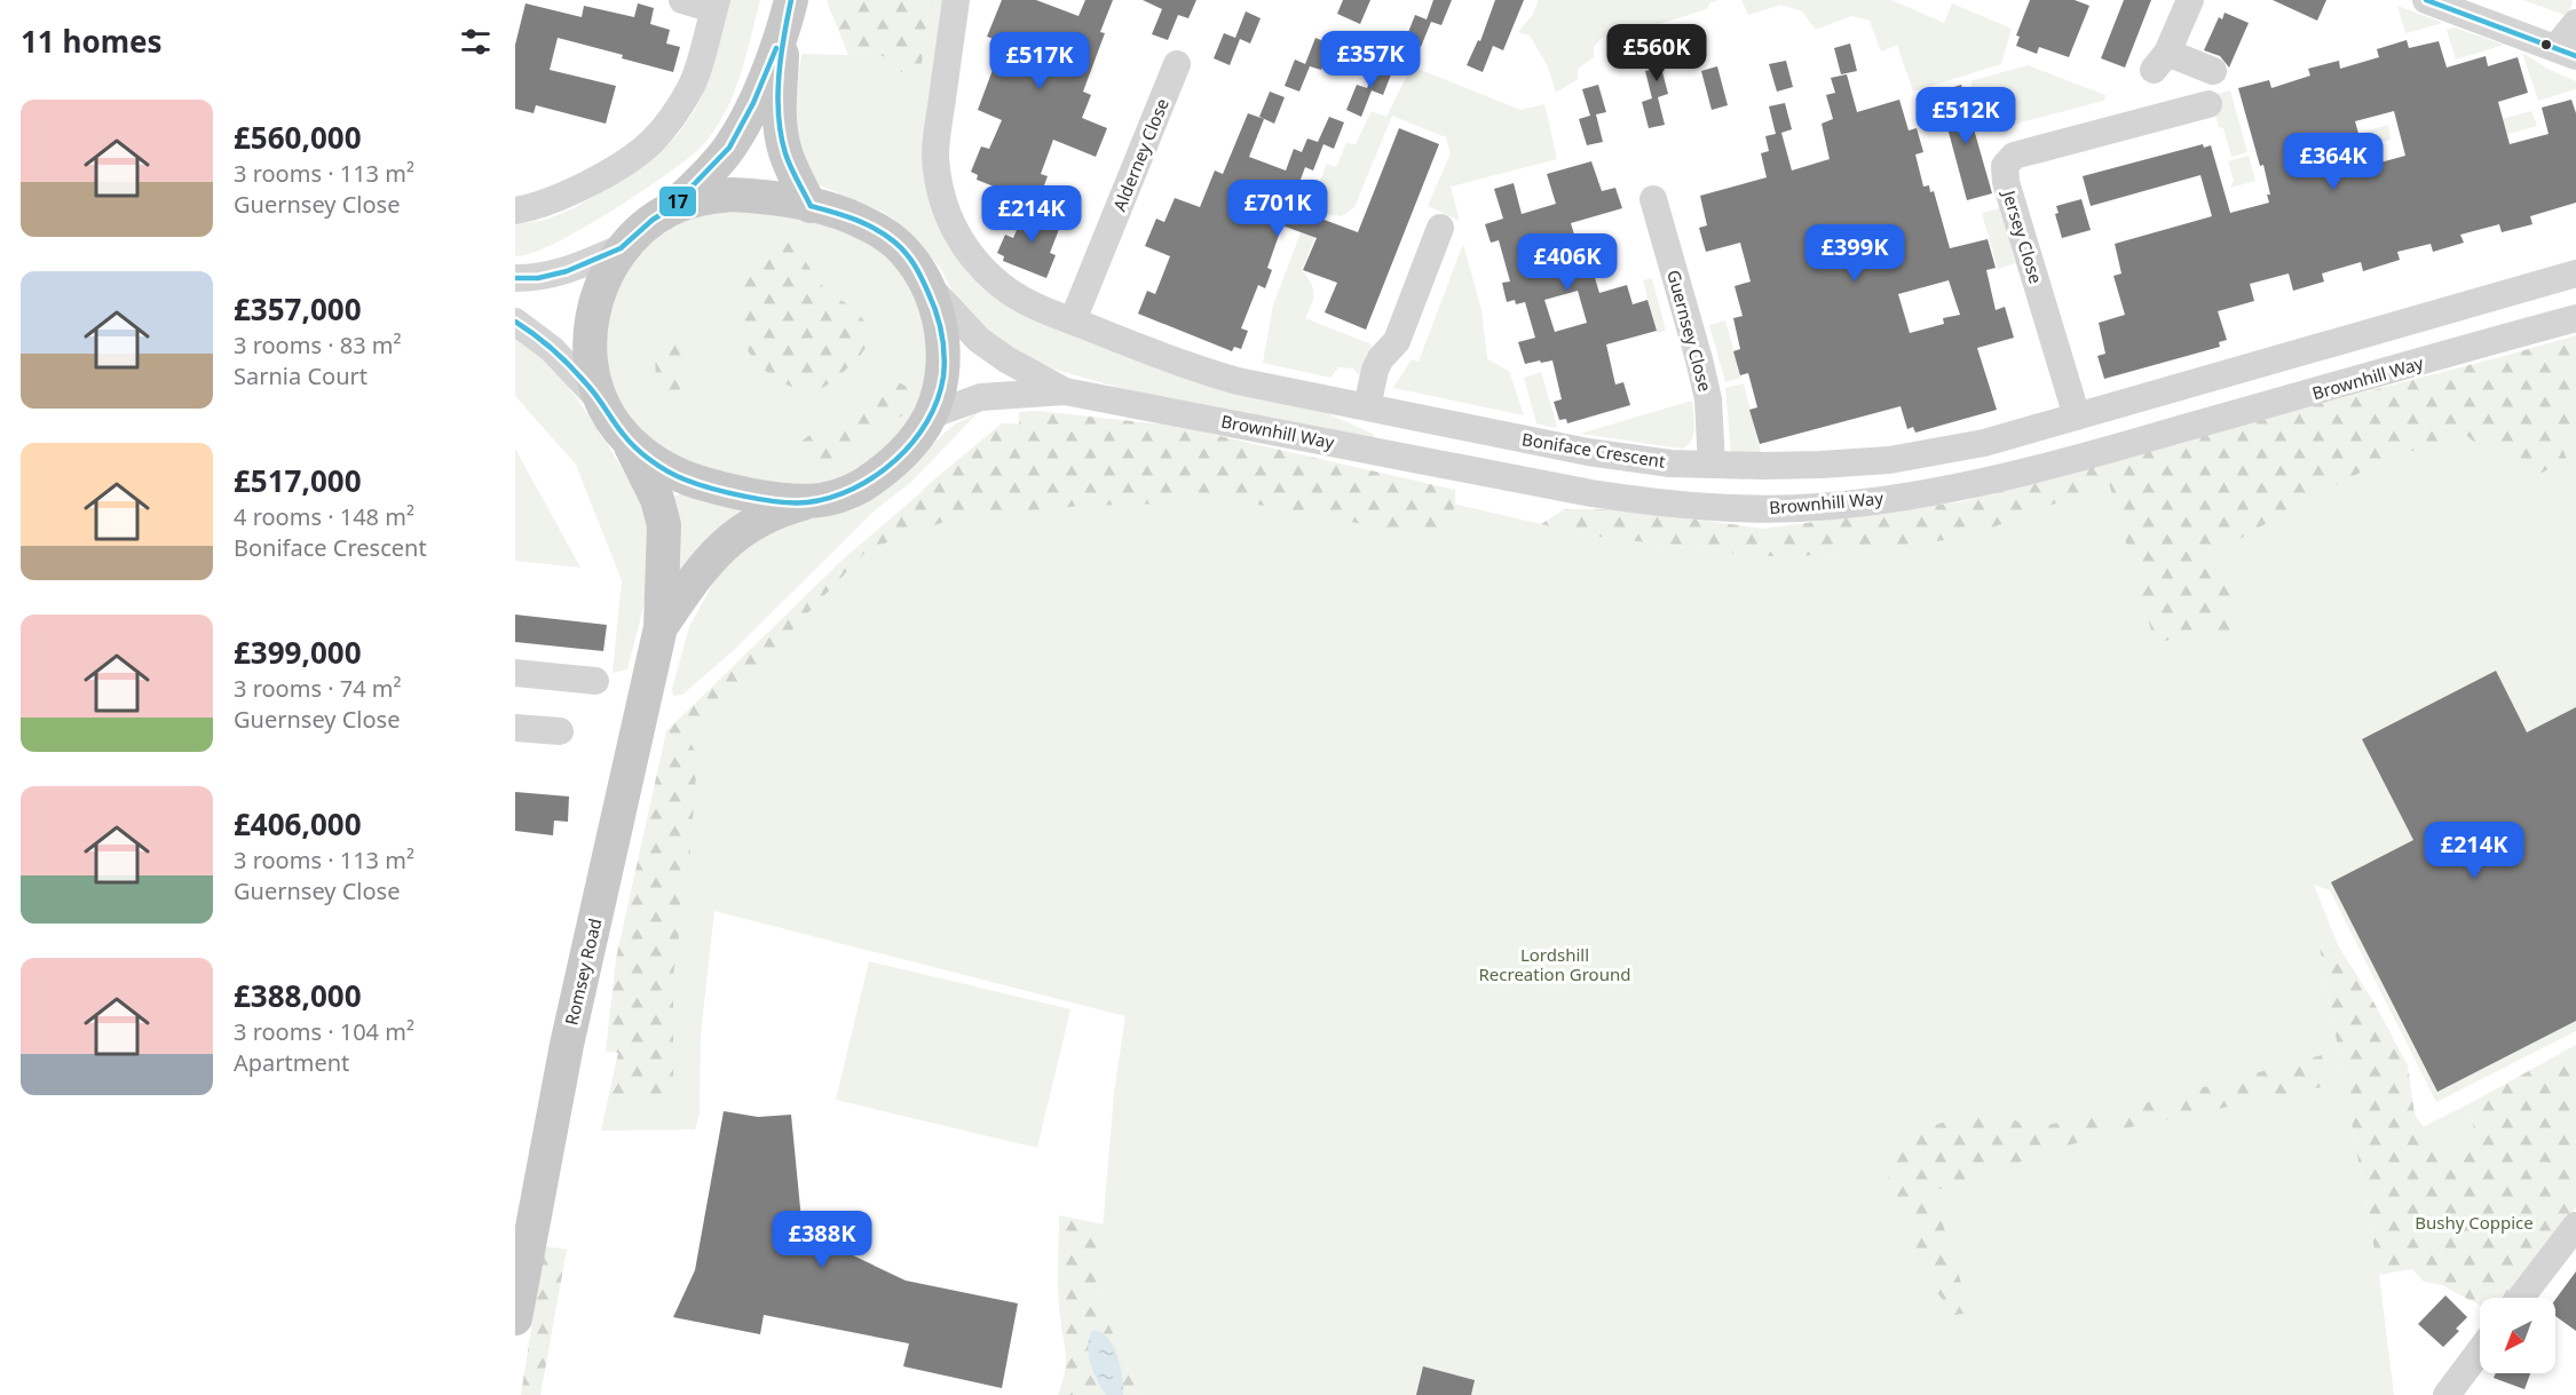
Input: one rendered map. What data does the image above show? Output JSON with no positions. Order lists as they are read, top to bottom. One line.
{"streets":{"main road":["Romsey Road"],"street":["Alderney Close","Jersey Close","Guernsey Close","Brownhill Way","Boniface Crescent"]},"crossings":[["Alderney Close","Boniface Crescent"],["Jersey Close","Boniface Crescent"],["Guernsey Close","Boniface Crescent"],["Brownhill Way","Romsey Road"]],"parks":["Lordshill Recreation Ground","Bushy Coppice"],"lines":["transit line 17"],"north":"bottom left","page":{"heading":"11 homes","price":["£560K","£357K","£517K","£512K","£364K","£701K","£214K","£399K","£406K","£214K","£388K"],"list":[{"name":"£560,000","note":"3 rooms · 113 m² · Guernsey Close"},{"name":"£357,000","note":"3 rooms · 83 m² · Sarnia Court"},{"name":"£517,000","note":"4 rooms · 148 m² · Boniface Crescent"},{"name":"£399,000","note":"3 rooms · 74 m² · Guernsey Close"},{"name":"£406,000","note":"3 rooms · 113 m² · Guernsey Close"},{"name":"£388,000","note":"3 rooms · 104 m² · Apartment"}]}}
